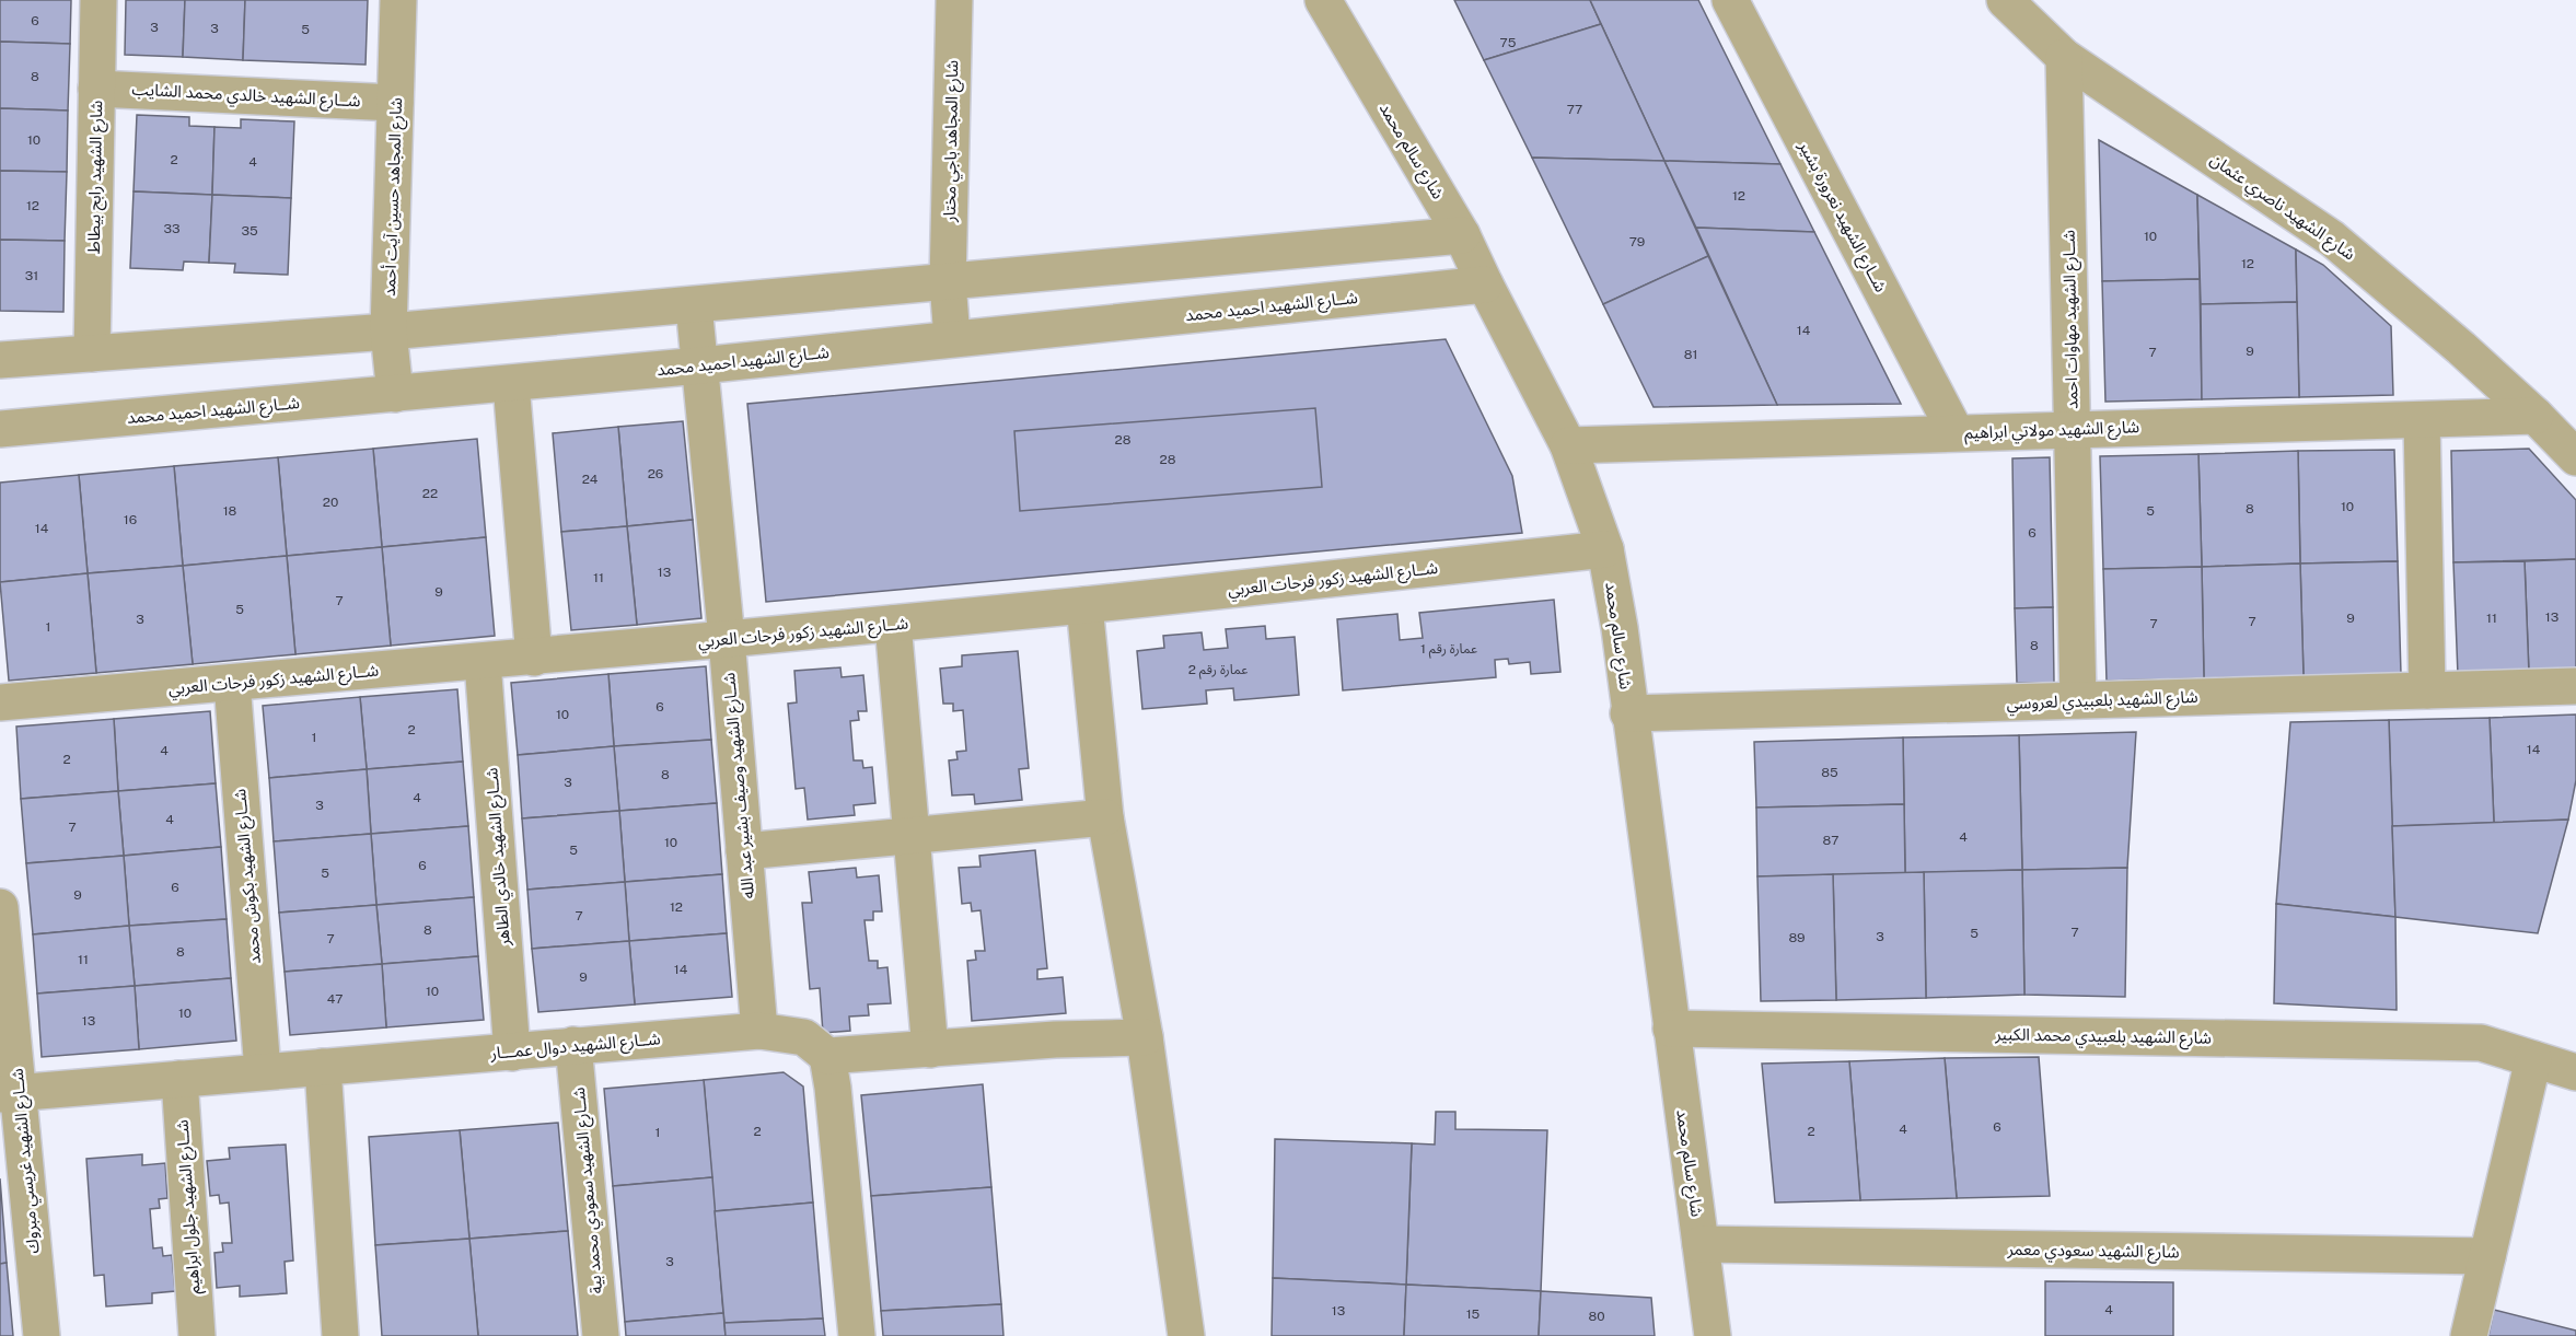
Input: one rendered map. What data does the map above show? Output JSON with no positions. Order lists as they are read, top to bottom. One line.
{"streets":{"street":["شــارع الشهيد خالدي محمد الشايب","شارع المجاهد باجي مختار","شارع سالم محمد","شارع الشهيد رابح بيطاط","شارع المجاهد حسين آيت أحمد","شارع الشهيد ناصري عثمان","شــارع الشهيد نعرورة بشير","شــارع الشهيد احميد محمد","شــارع الشهيد مهاوات احمد","شارع الشهيد مولاتي ابراهيم","شــارع الشهيد زكور فرحات العربي","شارع الشهيد بلعبيدي لعروسي","شــارع الشهيد وصيف بشير عبد الله","شــارع الشهيد خالدي الطاهر","شــارع الشهيد بكوش محمد","شارع الشهيد بلعبيدي محمد الكبير","شــارع الشهيد دوال عمـــار","شــارع الشهيد غريسي مبروك","شــارع الشهيد سعودي محمد بية","شــارع الشهيد جلول ابراهيم","شارع الشهيد سعودي معمر"]},"crossings":[["شــارع الشهيد خالدي محمد الشايب","شارع الشهيد رابح بيطاط"],["شــارع الشهيد خالدي محمد الشايب","شارع المجاهد حسين آيت أحمد"],["شارع المجاهد باجي مختار","شــارع الشهيد احميد محمد"],["شارع سالم محمد","شــارع الشهيد احميد محمد"],["شارع سالم محمد","شارع الشهيد مولاتي ابراهيم"],["شارع سالم محمد","شــارع الشهيد زكور فرحات العربي"],["شارع سالم محمد","شارع الشهيد بلعبيدي لعروسي"],["شارع سالم محمد","شارع الشهيد بلعبيدي محمد الكبير"],["شارع سالم محمد","شارع الشهيد سعودي معمر"],["شارع المجاهد حسين آيت أحمد","شــارع الشهيد احميد محمد"],["شارع الشهيد ناصري عثمان","شــارع الشهيد مهاوات احمد"],["شارع الشهيد ناصري عثمان","شارع الشهيد مولاتي ابراهيم"],["شــارع الشهيد نعرورة بشير","شارع الشهيد مولاتي ابراهيم"],["شــارع الشهيد احميد محمد","شــارع الشهيد وصيف بشير عبد الله"],["شــارع الشهيد مهاوات احمد","شارع الشهيد مولاتي ابراهيم"],["شــارع الشهيد مهاوات احمد","شارع الشهيد بلعبيدي لعروسي"],["شــارع الشهيد زكور فرحات العربي","شــارع الشهيد وصيف بشير عبد الله"],["شــارع الشهيد زكور فرحات العربي","شــارع الشهيد خالدي الطاهر"],["شــارع الشهيد زكور فرحات العربي","شــارع الشهيد بكوش محمد"],["شــارع الشهيد وصيف بشير عبد الله","شــارع الشهيد دوال عمـــار"],["شــارع الشهيد خالدي الطاهر","شــارع الشهيد دوال عمـــار"],["شــارع الشهيد بكوش محمد","شــارع الشهيد دوال عمـــار"],["شــارع الشهيد دوال عمـــار","شــارع الشهيد غريسي مبروك"],["شــارع الشهيد دوال عمـــار","شــارع الشهيد سعودي محمد بية"],["شــارع الشهيد دوال عمـــار","شــارع الشهيد جلول ابراهيم"]],"house_numbers":["6","3","3","5","75","8","77","10","2","4","12","12","33","35","10","79","12","31","14","9","7","81","28","28","26","24","22","20","10","8","18","5","16","14","6","13","11","9","7","5","13","9","11","3","7","7","1","8","عمارة رقم 1","عمارة رقم 2","6","10","2","1","14","4","2","85","8","3","4","3","4","7","4","87","10","5","6","5","6","9","12","7","8","7","5","3","89","7","8","11","14","9","10","47","10","13","6","4","2","2","1","3","4","13","15","80"]}
